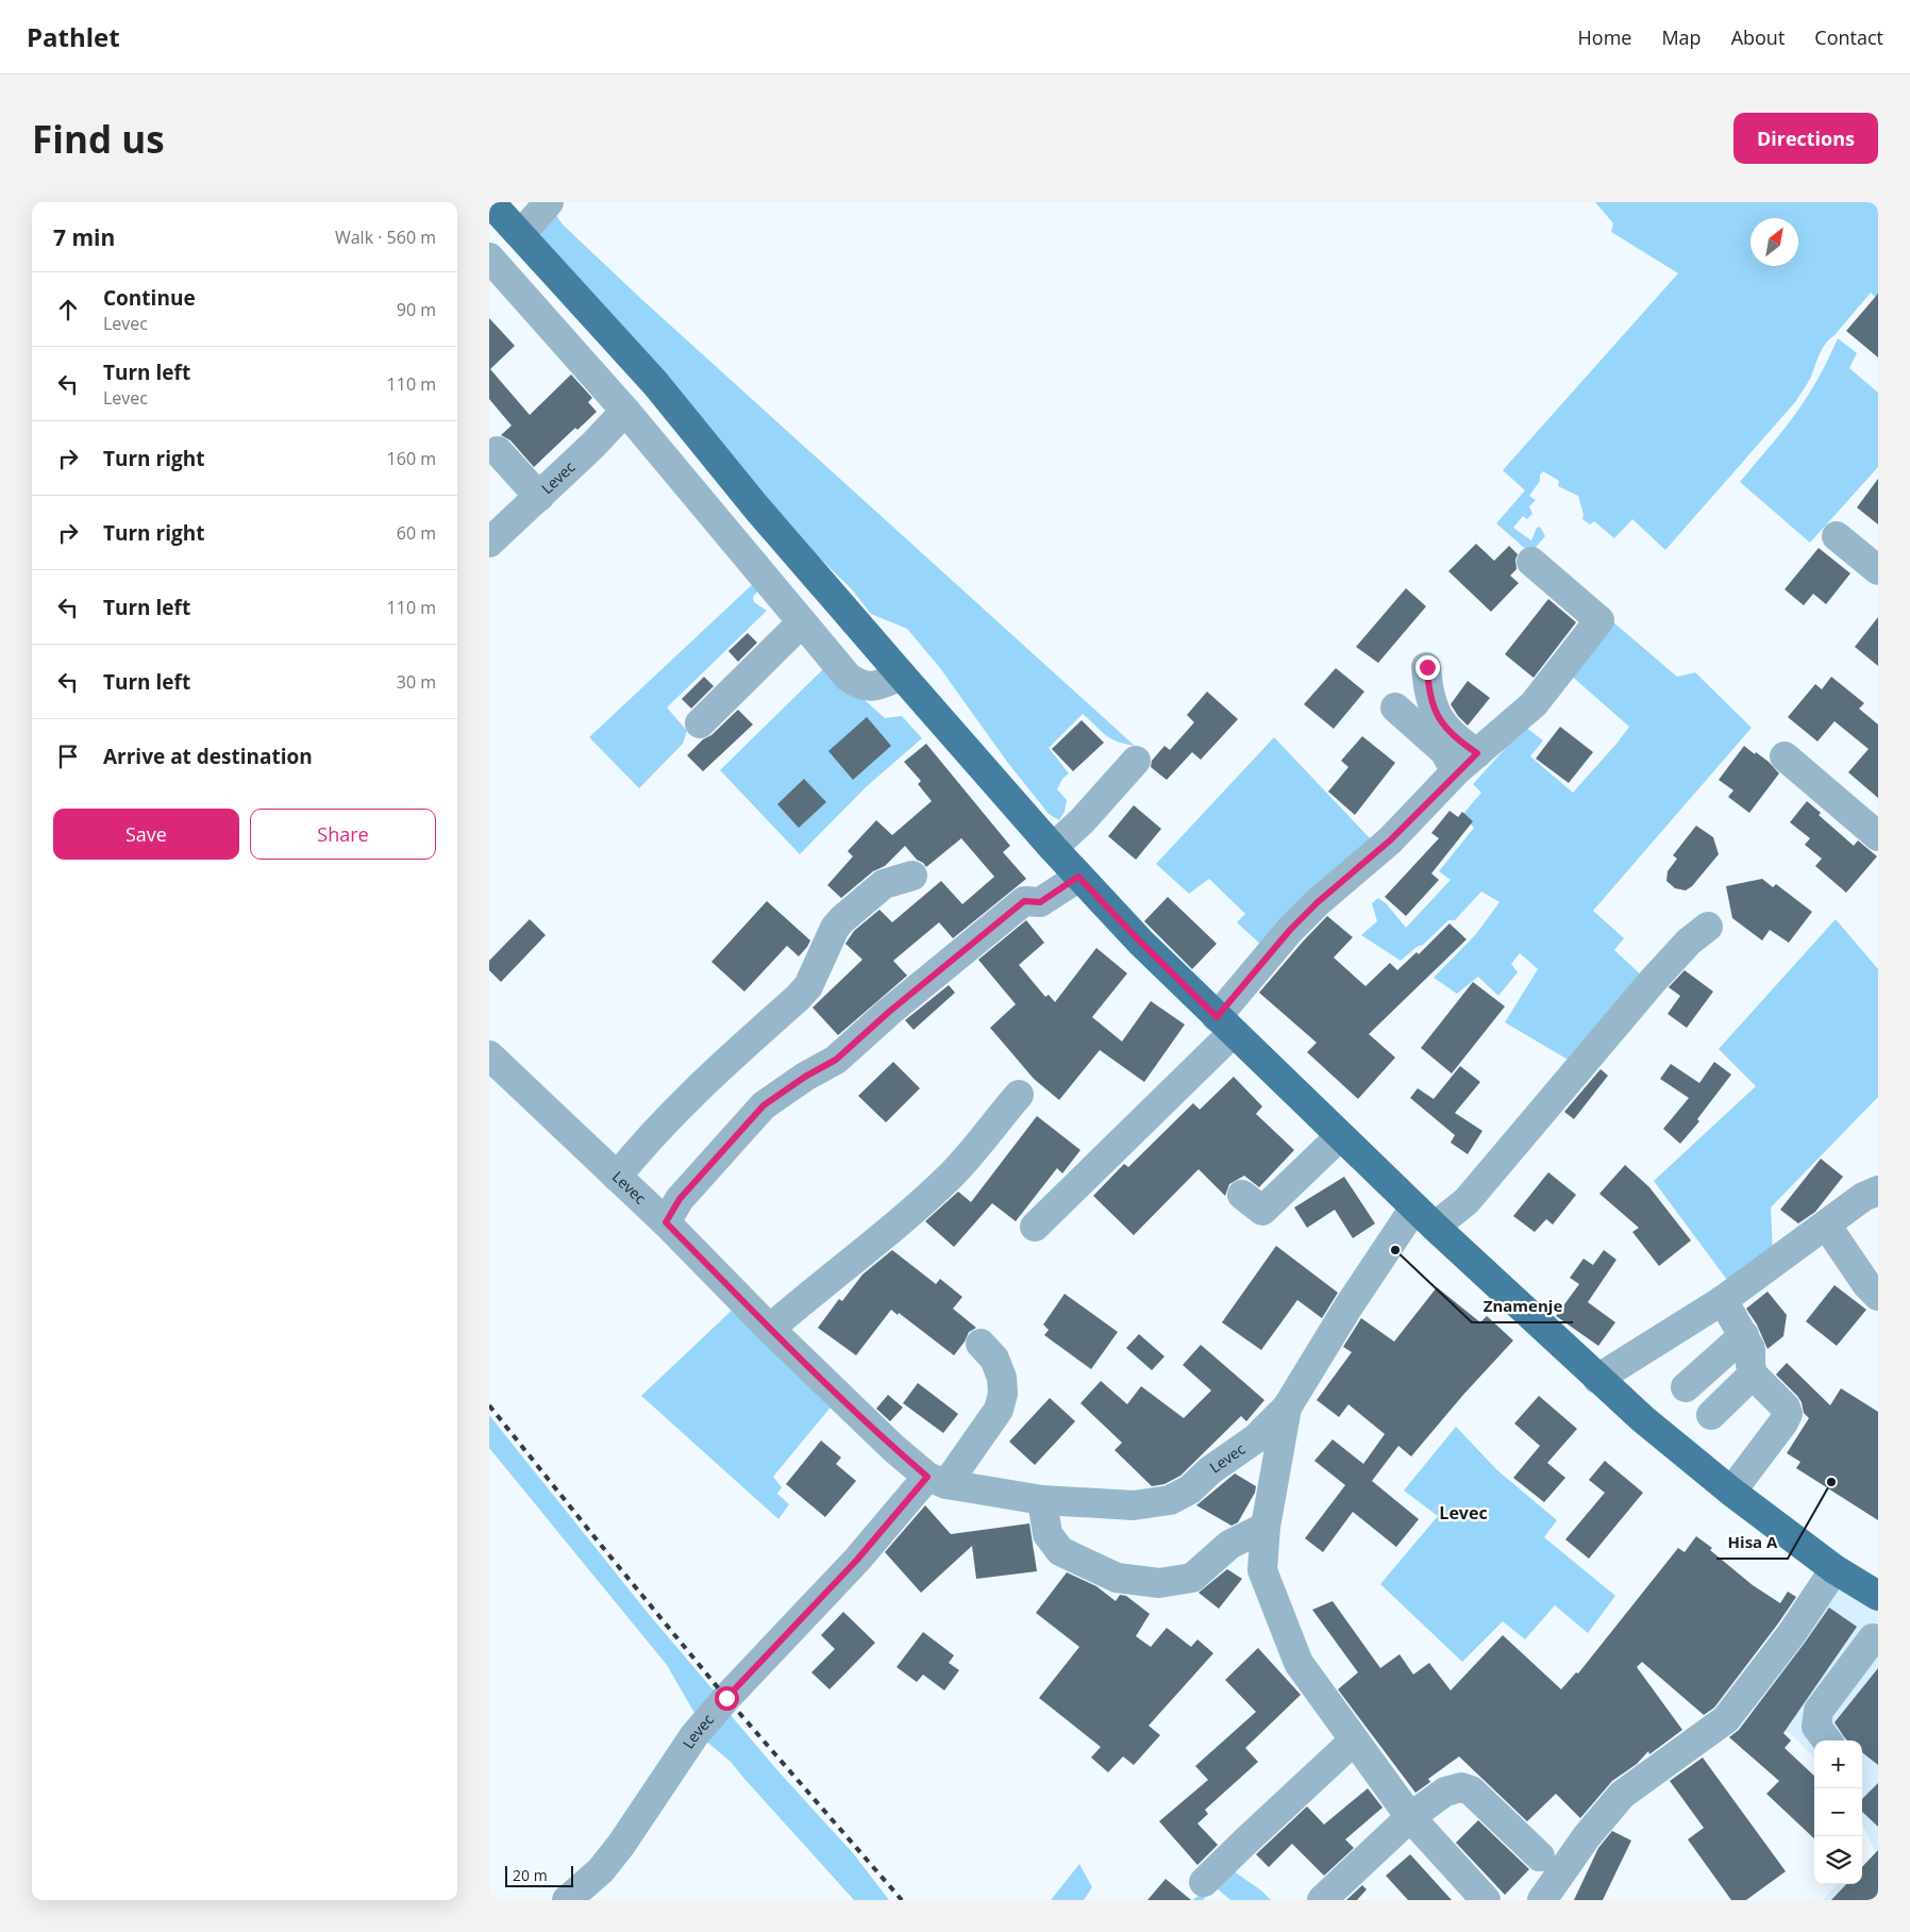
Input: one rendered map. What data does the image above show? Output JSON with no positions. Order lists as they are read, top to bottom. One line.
{"streets":{"street":["Levec"]},"districts":["Levec"],"places":["Znamenje","Hisa A"],"scale_bar":"20 m","north":"top right","page":{"header":"Pathlet","nav":["Home","Map","About","Contact"],"buttons":["Directions",["Save","Share"]],"title":"Find us","heading":["7 min","Walk · 560 m"],"list":[["Continue","Levec","90 m"],["Turn left","Levec","110 m"],["Turn right","160 m"],["Turn right","60 m"],["Turn left","110 m"],["Turn left","30 m"],"Arrive at destination"],"map_buttons":["+","−"],"scale":"20 m"}}
